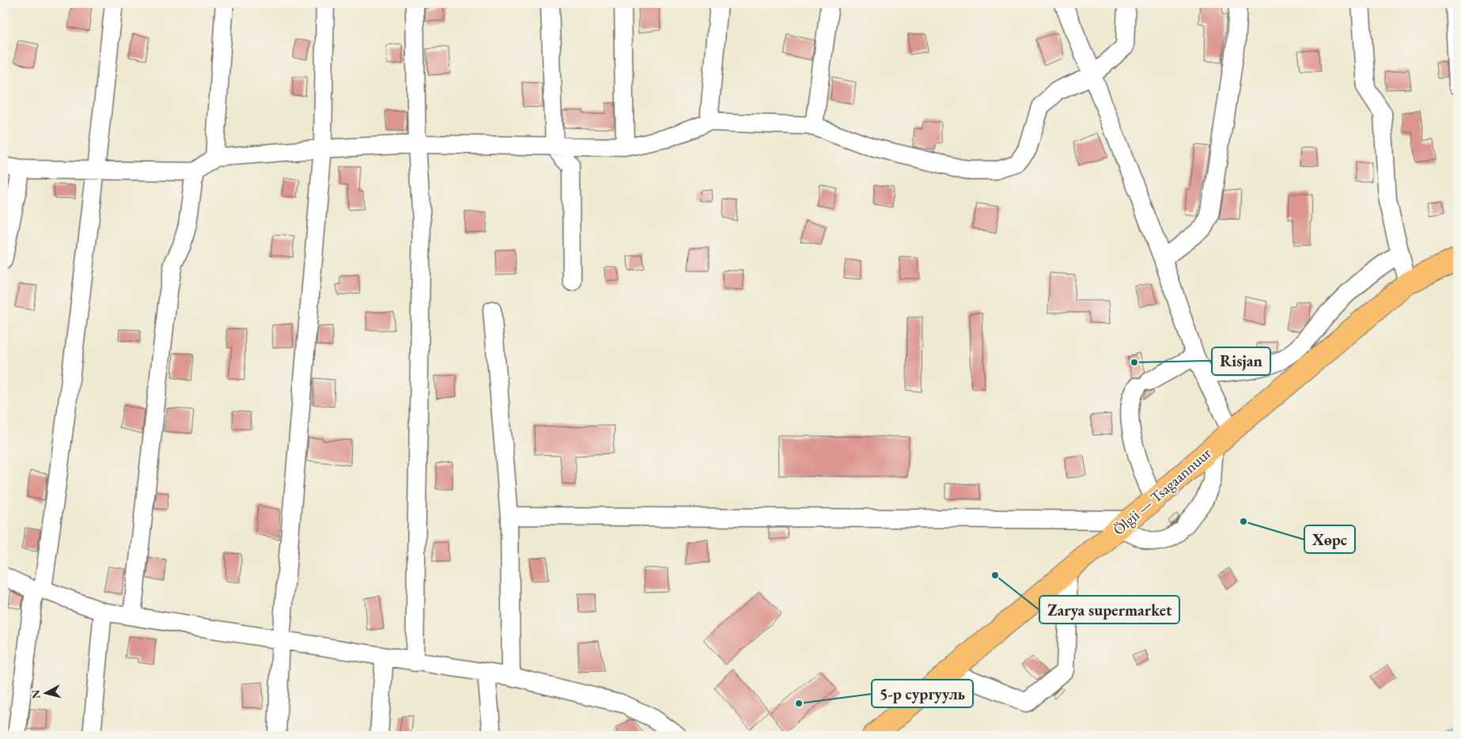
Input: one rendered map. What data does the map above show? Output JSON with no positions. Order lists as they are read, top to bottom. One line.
{"streets":{"highway":["Ölgii — Tsagaannuur"]},"places":["Risjan","Хөрс","Zarya supermarket","5-р сургууль"],"north":"left"}
